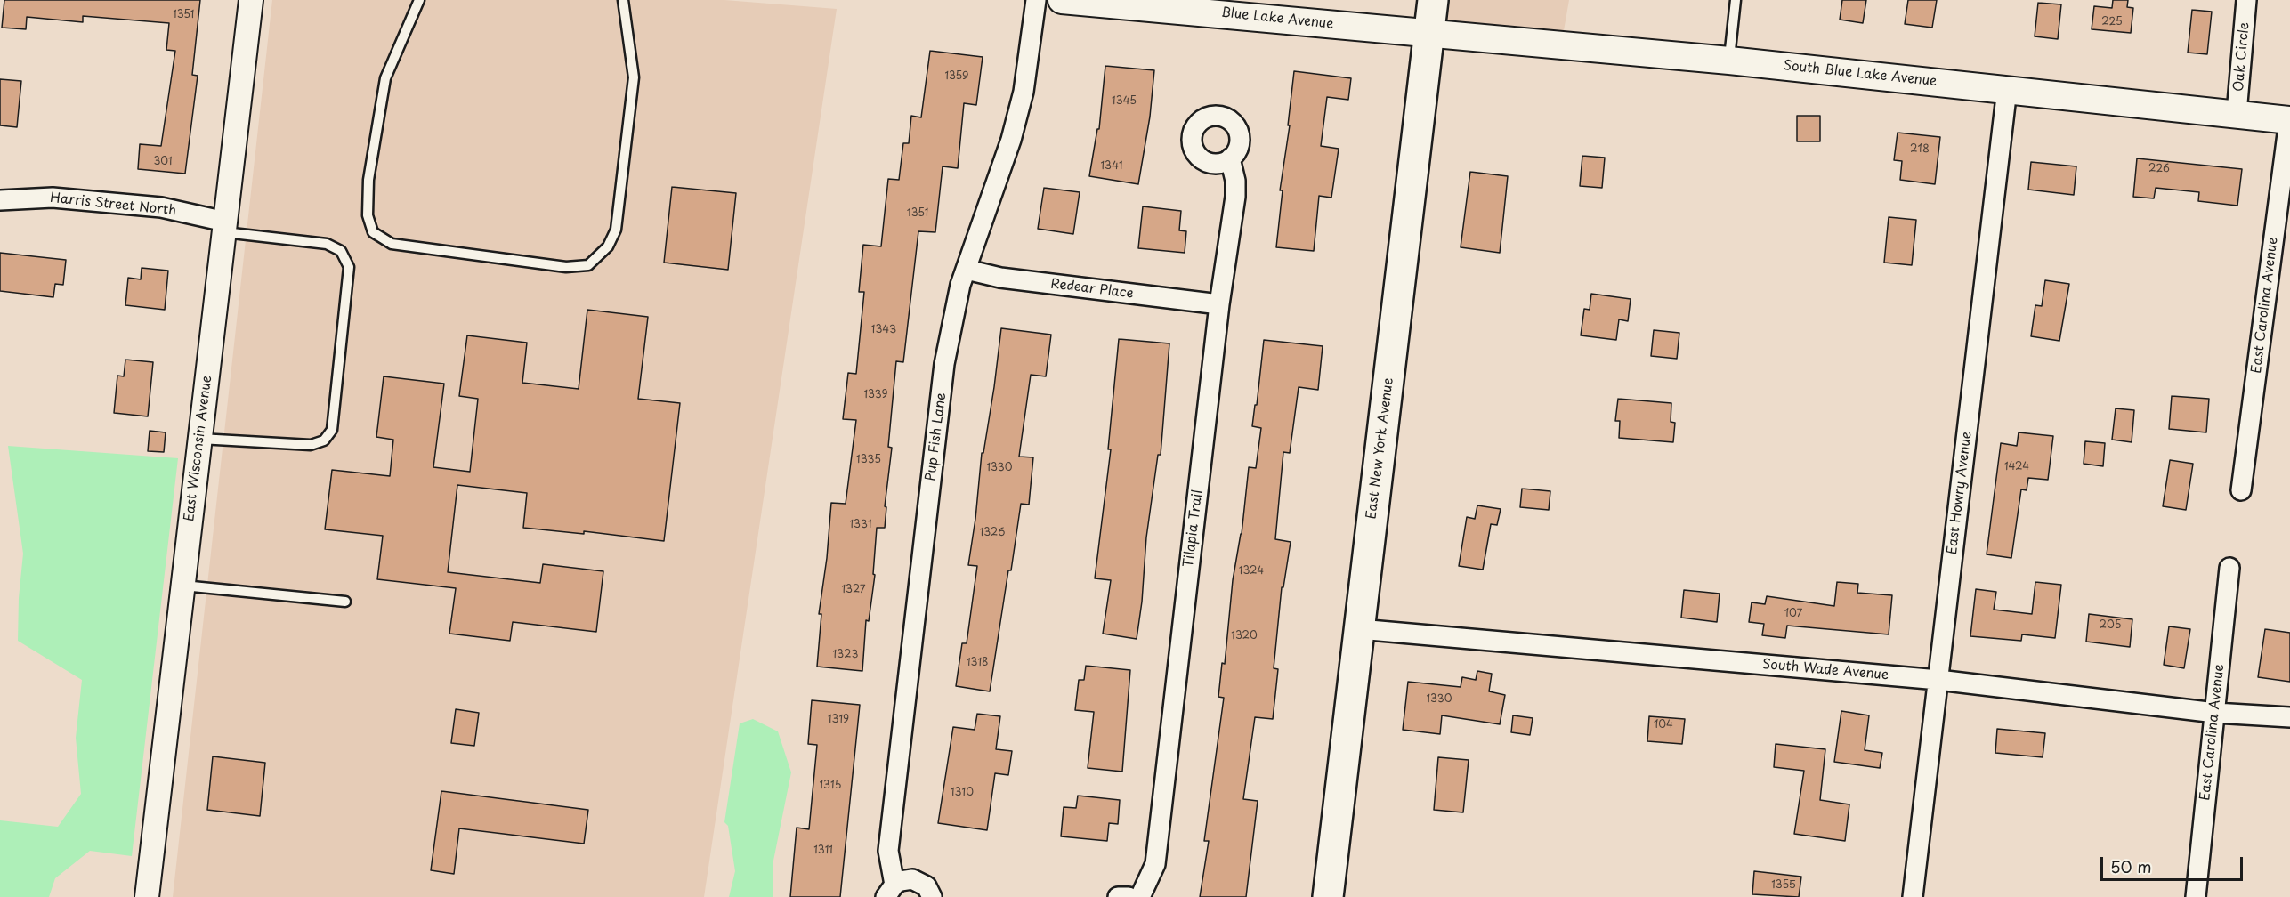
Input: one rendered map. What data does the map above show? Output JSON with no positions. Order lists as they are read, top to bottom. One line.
{"streets":{"main road":["Blue Lake Avenue","South Blue Lake Avenue","East New York Avenue"],"street":["Oak Circle","Harris Street North","Redear Place","East Carolina Avenue","Pup Fish Lane","East Wisconsin Avenue","East Howry Avenue","Tilapia Trail","South Wade Avenue"]},"crossings":[["Blue Lake Avenue","South Blue Lake Avenue"],["Blue Lake Avenue","East New York Avenue"],["Oak Circle","South Blue Lake Avenue"],["South Blue Lake Avenue","East Carolina Avenue"],["South Blue Lake Avenue","East New York Avenue"],["South Blue Lake Avenue","East Howry Avenue"],["Harris Street North","East Wisconsin Avenue"],["Redear Place","Pup Fish Lane"],["Redear Place","Tilapia Trail"],["East Carolina Avenue","South Wade Avenue"],["East New York Avenue","South Wade Avenue"],["East Howry Avenue","South Wade Avenue"]],"house_numbers":["1351","225","1359","1345","218","301","1341","226","1351","1343","1339","1335","1424","1330","1331","1326","1324","1327","107","205","1320","1323","1318","1330","1319","104","1315","1310","1311","1355"],"scale_bar":"50 m"}
